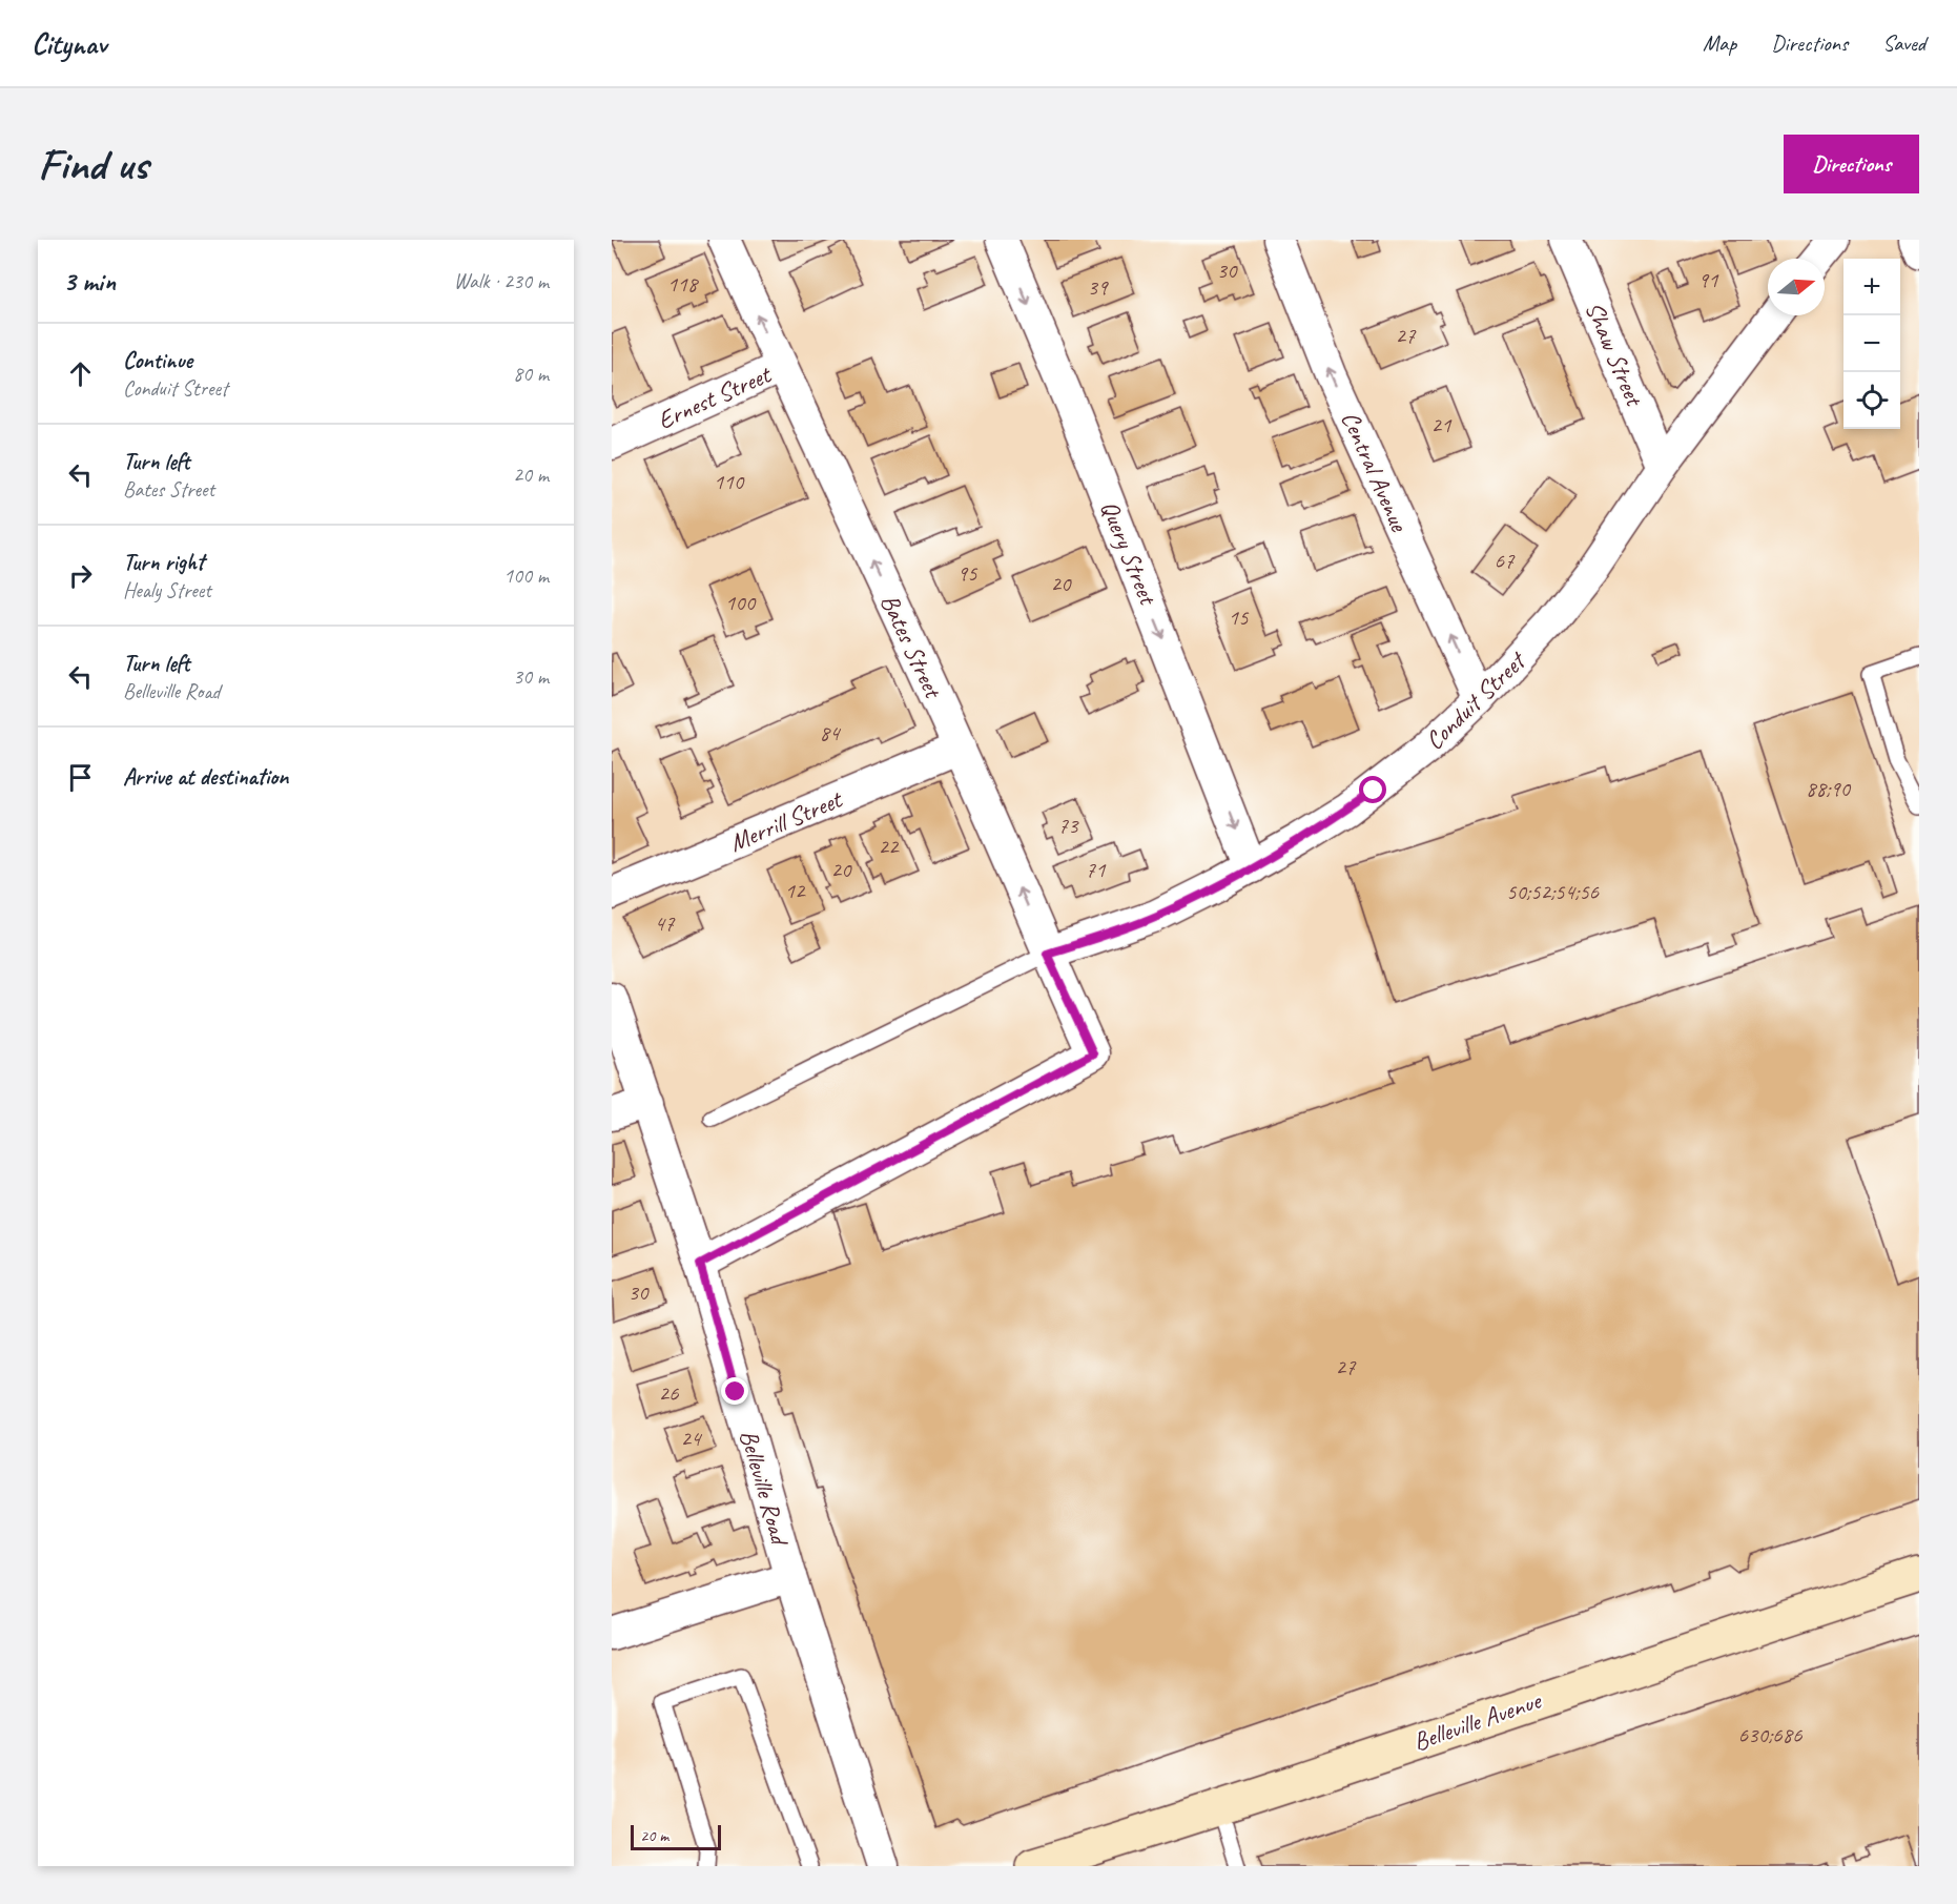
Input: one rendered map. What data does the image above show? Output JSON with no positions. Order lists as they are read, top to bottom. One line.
{"streets":{"main road":["Belleville Avenue"],"street":["Shaw Street","Ernest Street","Central Avenue","Query Street","Bates Street","Conduit Street","Merrill Street","Belleville Road"]},"crossings":[["Shaw Street","Conduit Street"],["Ernest Street","Bates Street"],["Central Avenue","Conduit Street"],["Query Street","Conduit Street"],["Bates Street","Conduit Street"],["Bates Street","Merrill Street"],["Bates Street","Belleville Road"]],"one_way":["Central Avenue","Query Street","Bates Street"],"house_numbers":["30","91","118","39","27","21","110","67","95","20","100","15","84","88;90","73","22","20","71","12","50;52;54;56","47","30","27","26","24","630;686"],"scale_bar":"20 m","north":"right","page":{"header":"Citynav","nav":["Map","Directions","Saved"],"buttons":"Directions","title":"Find us","heading":["3 min","Walk · 230 m"],"map_buttons":["+","−"],"list":[["Continue","Conduit Street","80 m"],["Turn left","Bates Street","20 m"],["Turn right","Healy Street","100 m"],["Turn left","Belleville Road","30 m"],"Arrive at destination"],"scale":"20 m"}}
